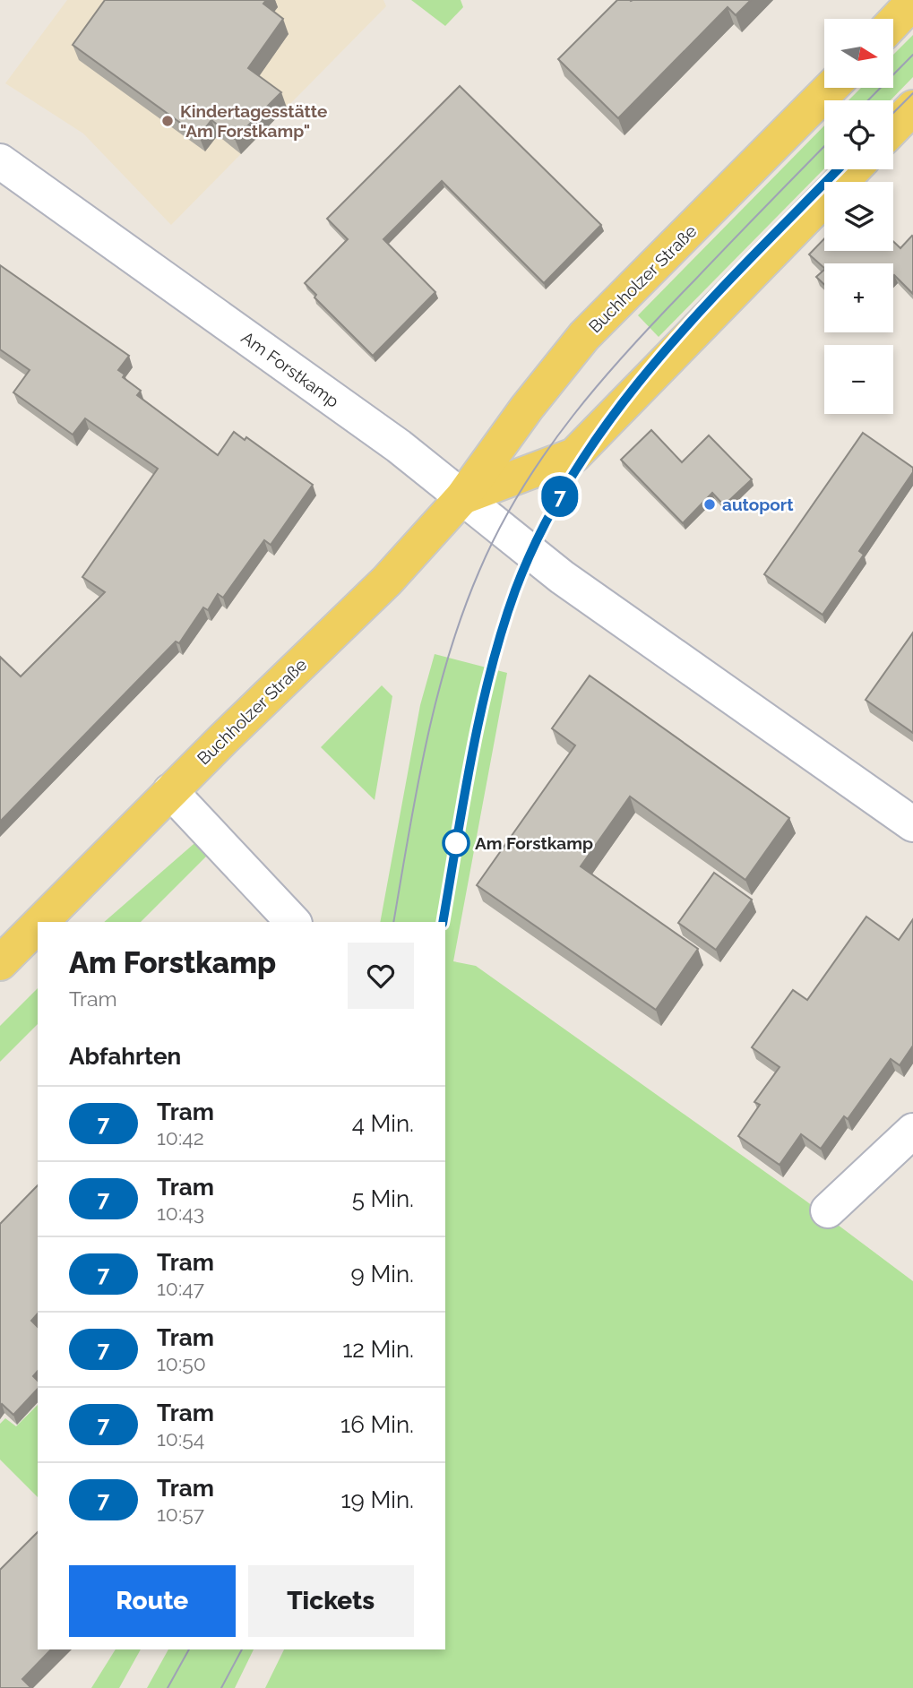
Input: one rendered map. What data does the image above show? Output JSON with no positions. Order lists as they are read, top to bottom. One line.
{"streets":{"main road":["Buchholzer Straße"],"street":["Am Forstkamp"]},"crossings":[["Buchholzer Straße","Am Forstkamp"]],"places":["Kindertagesstätte \"Am Forstkamp\"","autoport","Am Forstkamp"],"lines":["tram line 7"],"north":"right","page":{"on_map":"7","map_buttons":["+","−"],"heading":[["Am Forstkamp","Tram"],"Abfahrten"],"list":[{"mark":"7","name":"Tram","note":"10:42","value":"4 Min."},{"mark":"7","name":"Tram","note":"10:43","value":"5 Min."},{"mark":"7","name":"Tram","note":"10:47","value":"9 Min."},{"mark":"7","name":"Tram","note":"10:50","value":"12 Min."},{"mark":"7","name":"Tram","note":"10:54","value":"16 Min."},{"mark":"7","name":"Tram","note":"10:57","value":"19 Min."}],"buttons":["Route","Tickets"]}}
